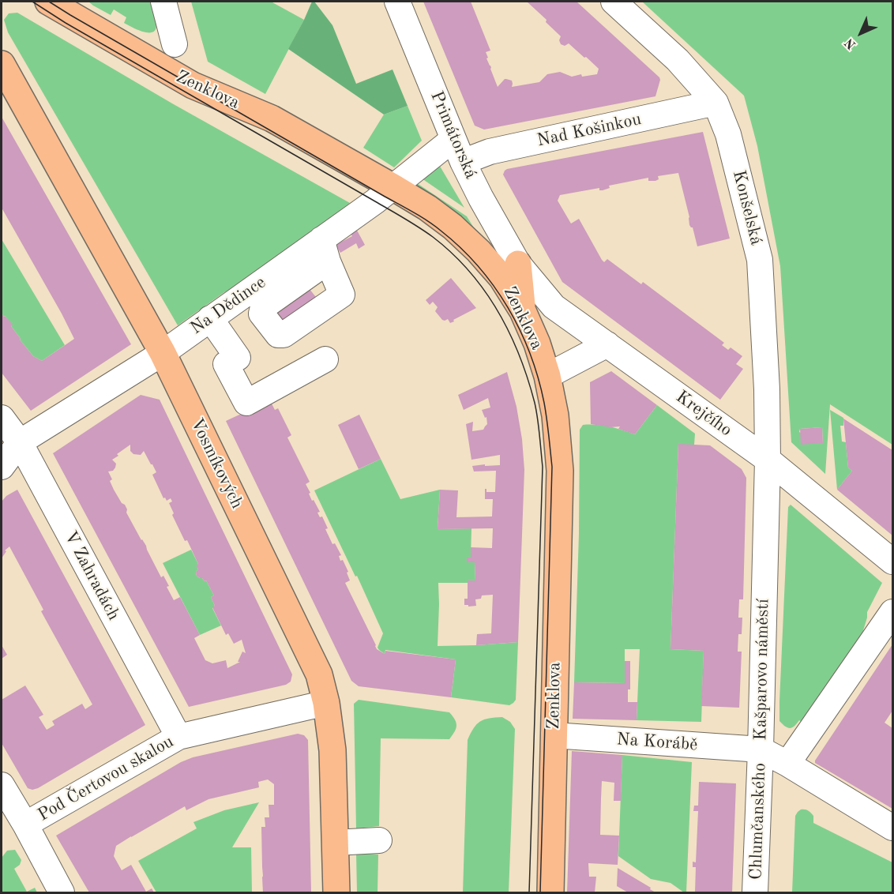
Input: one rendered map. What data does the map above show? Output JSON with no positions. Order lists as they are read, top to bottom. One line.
{"streets":{"main road":["Zenklova","Vosmíkových"],"street":["Nad Košinkou","Primátorská","Konšelská","Na Dědince","Krejčího","V Zahradách","Kašparovo náměstí","Na Korábě","Pod Čertovou skalou","Chlumčanského"]},"crossings":[["Zenklova","Na Dědince"],["Zenklova","Na Korábě"],["Nad Košinkou","Primátorská"],["Nad Košinkou","Konšelská"],["Primátorská","Na Dědince"],["Primátorská","Krejčího"],["Konšelská","Krejčího"],["Konšelská","Kašparovo náměstí"],["Na Dědince","Vosmíkových"],["Na Dědince","V Zahradách"],["Krejčího","Kašparovo náměstí"],["Vosmíkových","Pod Čertovou skalou"],["V Zahradách","Pod Čertovou skalou"],["Kašparovo náměstí","Na Korábě"],["Kašparovo náměstí","Chlumčanského"],["Na Korábě","Chlumčanského"]],"north":"bottom left"}
